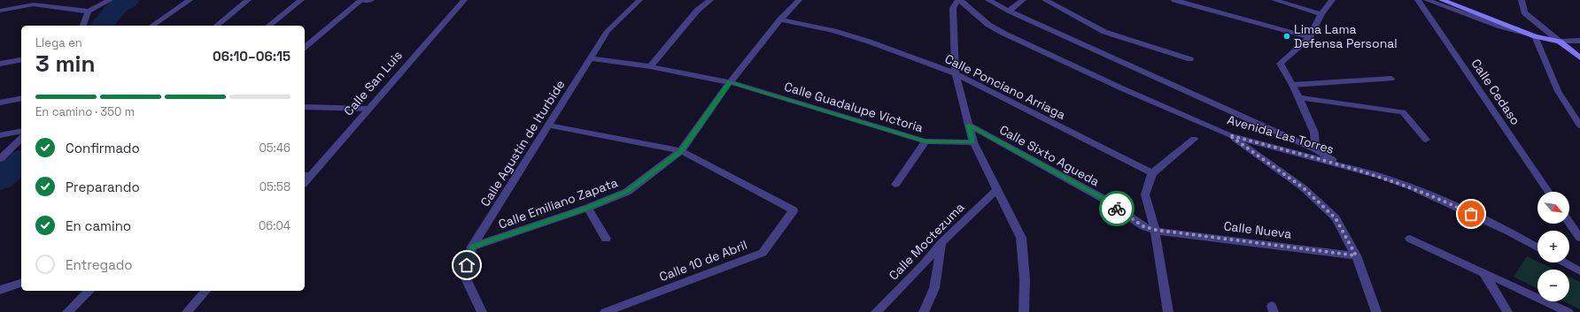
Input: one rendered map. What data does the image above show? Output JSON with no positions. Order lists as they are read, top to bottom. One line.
{"streets":{"street":["Calle San Luis","Calle Ponciano Arriaga","Calle Cedaso","Calle Guadalupe Victoria","Avenida Las Torres","Calle Agustín de Iturbide","Calle Sixto Agueda","Calle Emiliano Zapata","Calle Nueva","Calle Moctezuma","Calle 10 de Abril"]},"crossings":[["Calle Ponciano Arriaga","Calle Emiliano Zapata"],["Calle Guadalupe Victoria","Calle Agustín de Iturbide"],["Calle Guadalupe Victoria","Calle Emiliano Zapata"],["Calle Agustín de Iturbide","Calle Emiliano Zapata"],["Calle Sixto Agueda","Calle Nueva"],["Calle Emiliano Zapata","Calle 10 de Abril"]],"places":["Lima Lama Defensa Personal"],"north":"bottom right","page":{"heading":["3 min","Llega en","06:10–06:15"],"bar":"En camino · 350 m","list":[["Confirmado","05:46"],["Preparando","05:58"],["En camino","06:04"],"Entregado"],"map_buttons":["+","−"]}}
